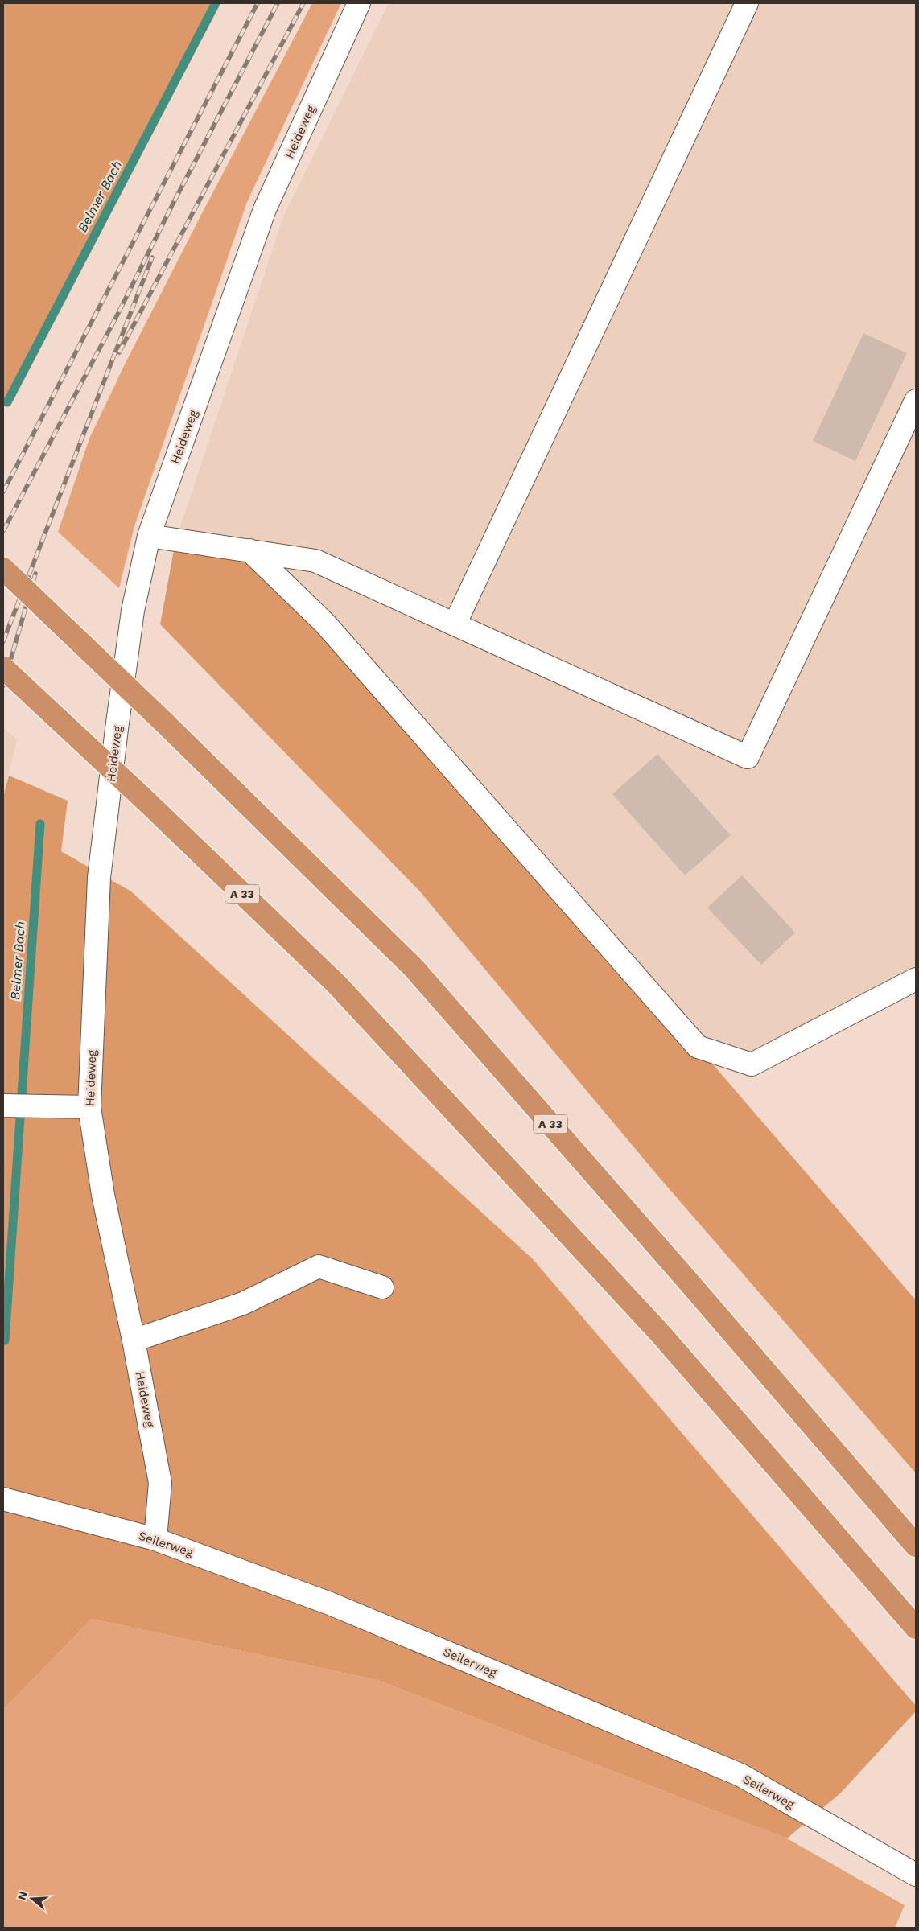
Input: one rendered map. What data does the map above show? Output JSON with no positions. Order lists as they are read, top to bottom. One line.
{"streets":{"highway":["A 33"],"street":["Heideweg","Seilerweg"]},"crossings":[["Heideweg","Seilerweg"]],"water":["Belmer Bach"],"north":"left"}
